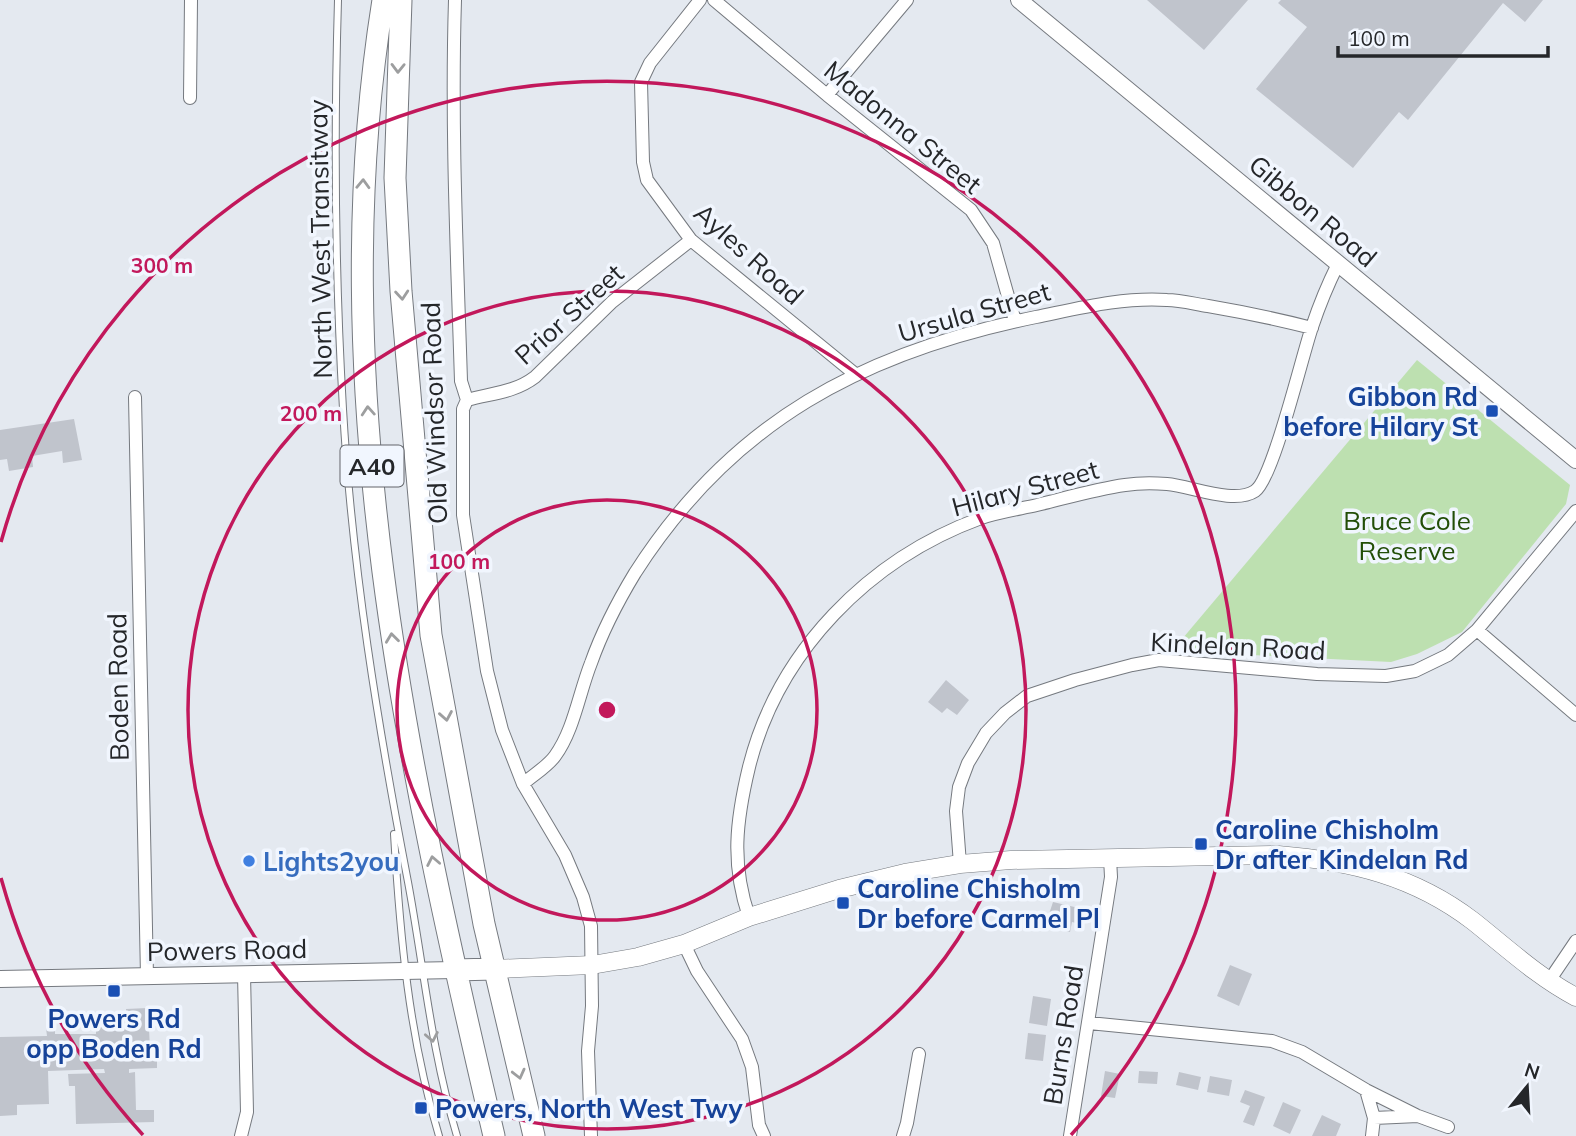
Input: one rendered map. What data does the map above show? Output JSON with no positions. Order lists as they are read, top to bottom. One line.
{"streets":{"highway":["Old Windsor Road","A40"],"street":["Madonna Street","Gibbon Road","Ayles Road","Ursula Street","Prior Street","Hilary Street","Kindelan Road","Boden Road","Powers Road","Burns Road"],"lane":["North West Transitway"]},"crossings":[["Madonna Street","Ursula Street"],["Gibbon Road","Hilary Street"],["North West Transitway","Powers Road"],["Ayles Road","Ursula Street"],["Ayles Road","Prior Street"],["Ursula Street","Old Windsor Road"],["Ursula Street","Hilary Street"],["Prior Street","Old Windsor Road"],["A40","Powers Road"],["Boden Road","Powers Road"]],"parks":["Bruce Cole Reserve"],"places":{"transit":["Gibbon Rd before Hilary St","Caroline Chisholm Dr after Kindelan Rd","Caroline Chisholm Dr before Carmel Pl","Powers Rd opp Boden Rd","Powers, North West Twy"],"other":["Lights2you"]},"scale_bar":"100 m","north":"top","rings":["300 m","200 m","100 m"]}
